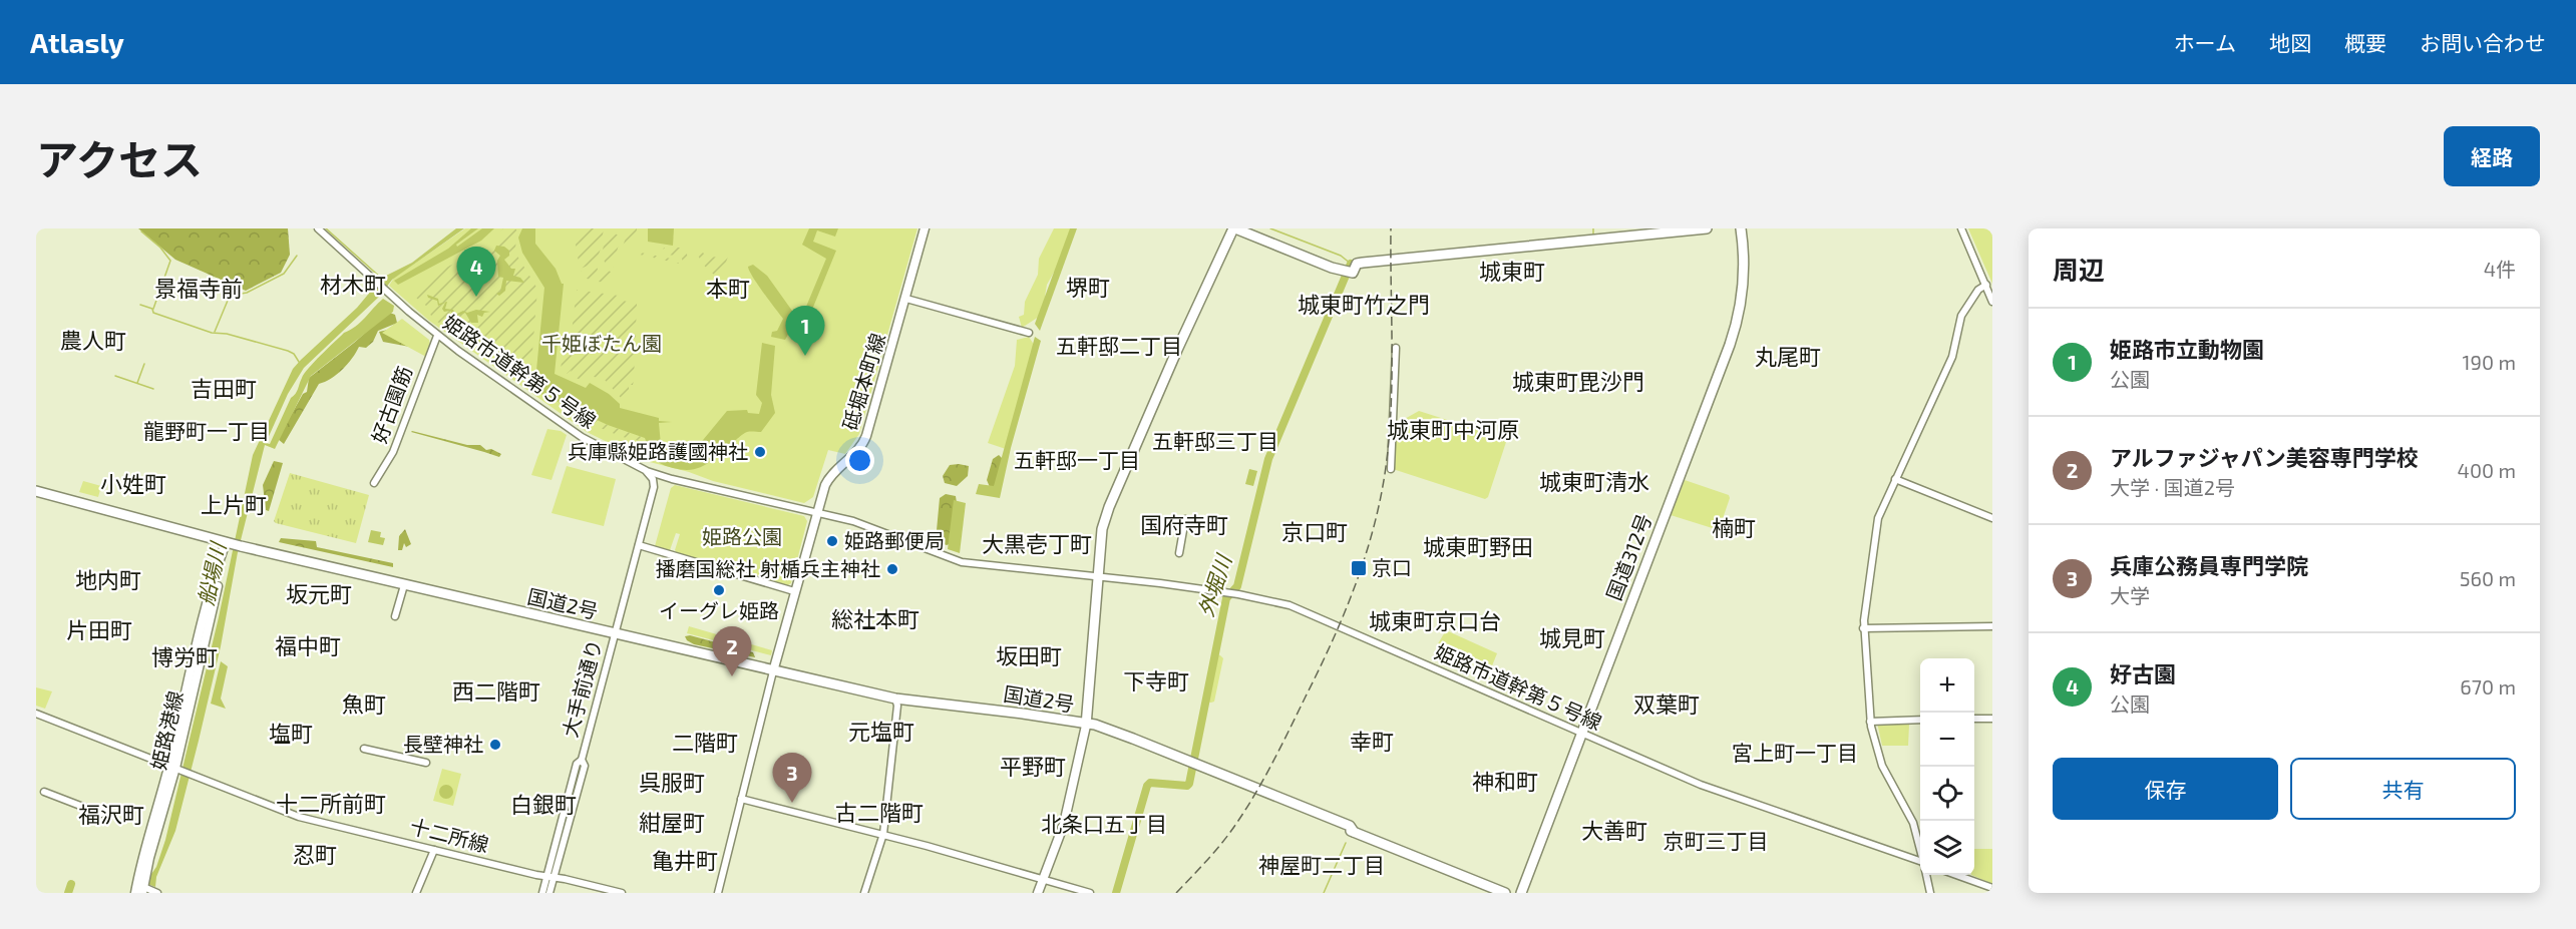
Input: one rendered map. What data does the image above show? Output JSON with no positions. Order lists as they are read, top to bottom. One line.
{"streets":{"highway":["国道312号","国道2号"],"main road":["砥堀本町線","姫路港線"],"street":["姫路市道幹第５号線","好古園筋","大手前通り","十二所線"]},"crossings":[["姫路市道幹第５号線","砥堀本町線"],["姫路市道幹第５号線","好古園筋"],["姫路市道幹第５号線","国道312号"],["砥堀本町線","国道2号"],["国道2号","大手前通り"],["国道2号","姫路港線"],["大手前通り","十二所線"],["姫路港線","十二所線"]],"districts":["城東町","材木町","堺町","景福寺前","本町","城東町竹之門","農人町","五軒邸二丁目","丸尾町","城東町毘沙門","吉田町","城東町中河原","龍野町一丁目","五軒邸三丁目","五軒邸一丁目","城東町清水","小姓町","上片町","国府寺町","楠町","京口町","大黒壱丁町","城東町野田","地内町","坂元町","総社本町","城東町京口台","片田町","城見町","福中町","坂田町","博労町","下寺町","西二階町","魚町","双葉町","元塩町","塩町","幸町","二階町","宮上町一丁目","平野町","神和町","呉服町","十二所前町","白銀町","古二階町","福沢町","紺屋町","北条口五丁目","大善町","京町三丁目","忍町","亀井町","神屋町二丁目"],"water":["船場川","外堀川"],"parks":["千姫ぼたん園","姫路公園"],"places":{"other":["兵庫縣姫路護國神社","姫路郵便局","播磨国総社 射楯兵主神社","イーグレ姫路","長壁神社"],"transit":["京口"]},"page":{"header":"Atlasly","nav":["ホーム","地図","概要","お問い合わせ"],"title":"アクセス","buttons":["経路",["保存","共有"]],"heading":["周辺","4件"],"pins":["4","1","2","3"],"list":[{"mark":"1","name":"姫路市立動物園","note":"公園","value":"190 m"},{"mark":"2","name":"アルファジャパン美容専門学校","note":"大学 · 国道2号","value":"400 m"},{"mark":"3","name":"兵庫公務員専門学院","note":"大学","value":"560 m"},{"mark":"4","name":"好古園","note":"公園","value":"670 m"}],"map_buttons":["+","−"]}}
